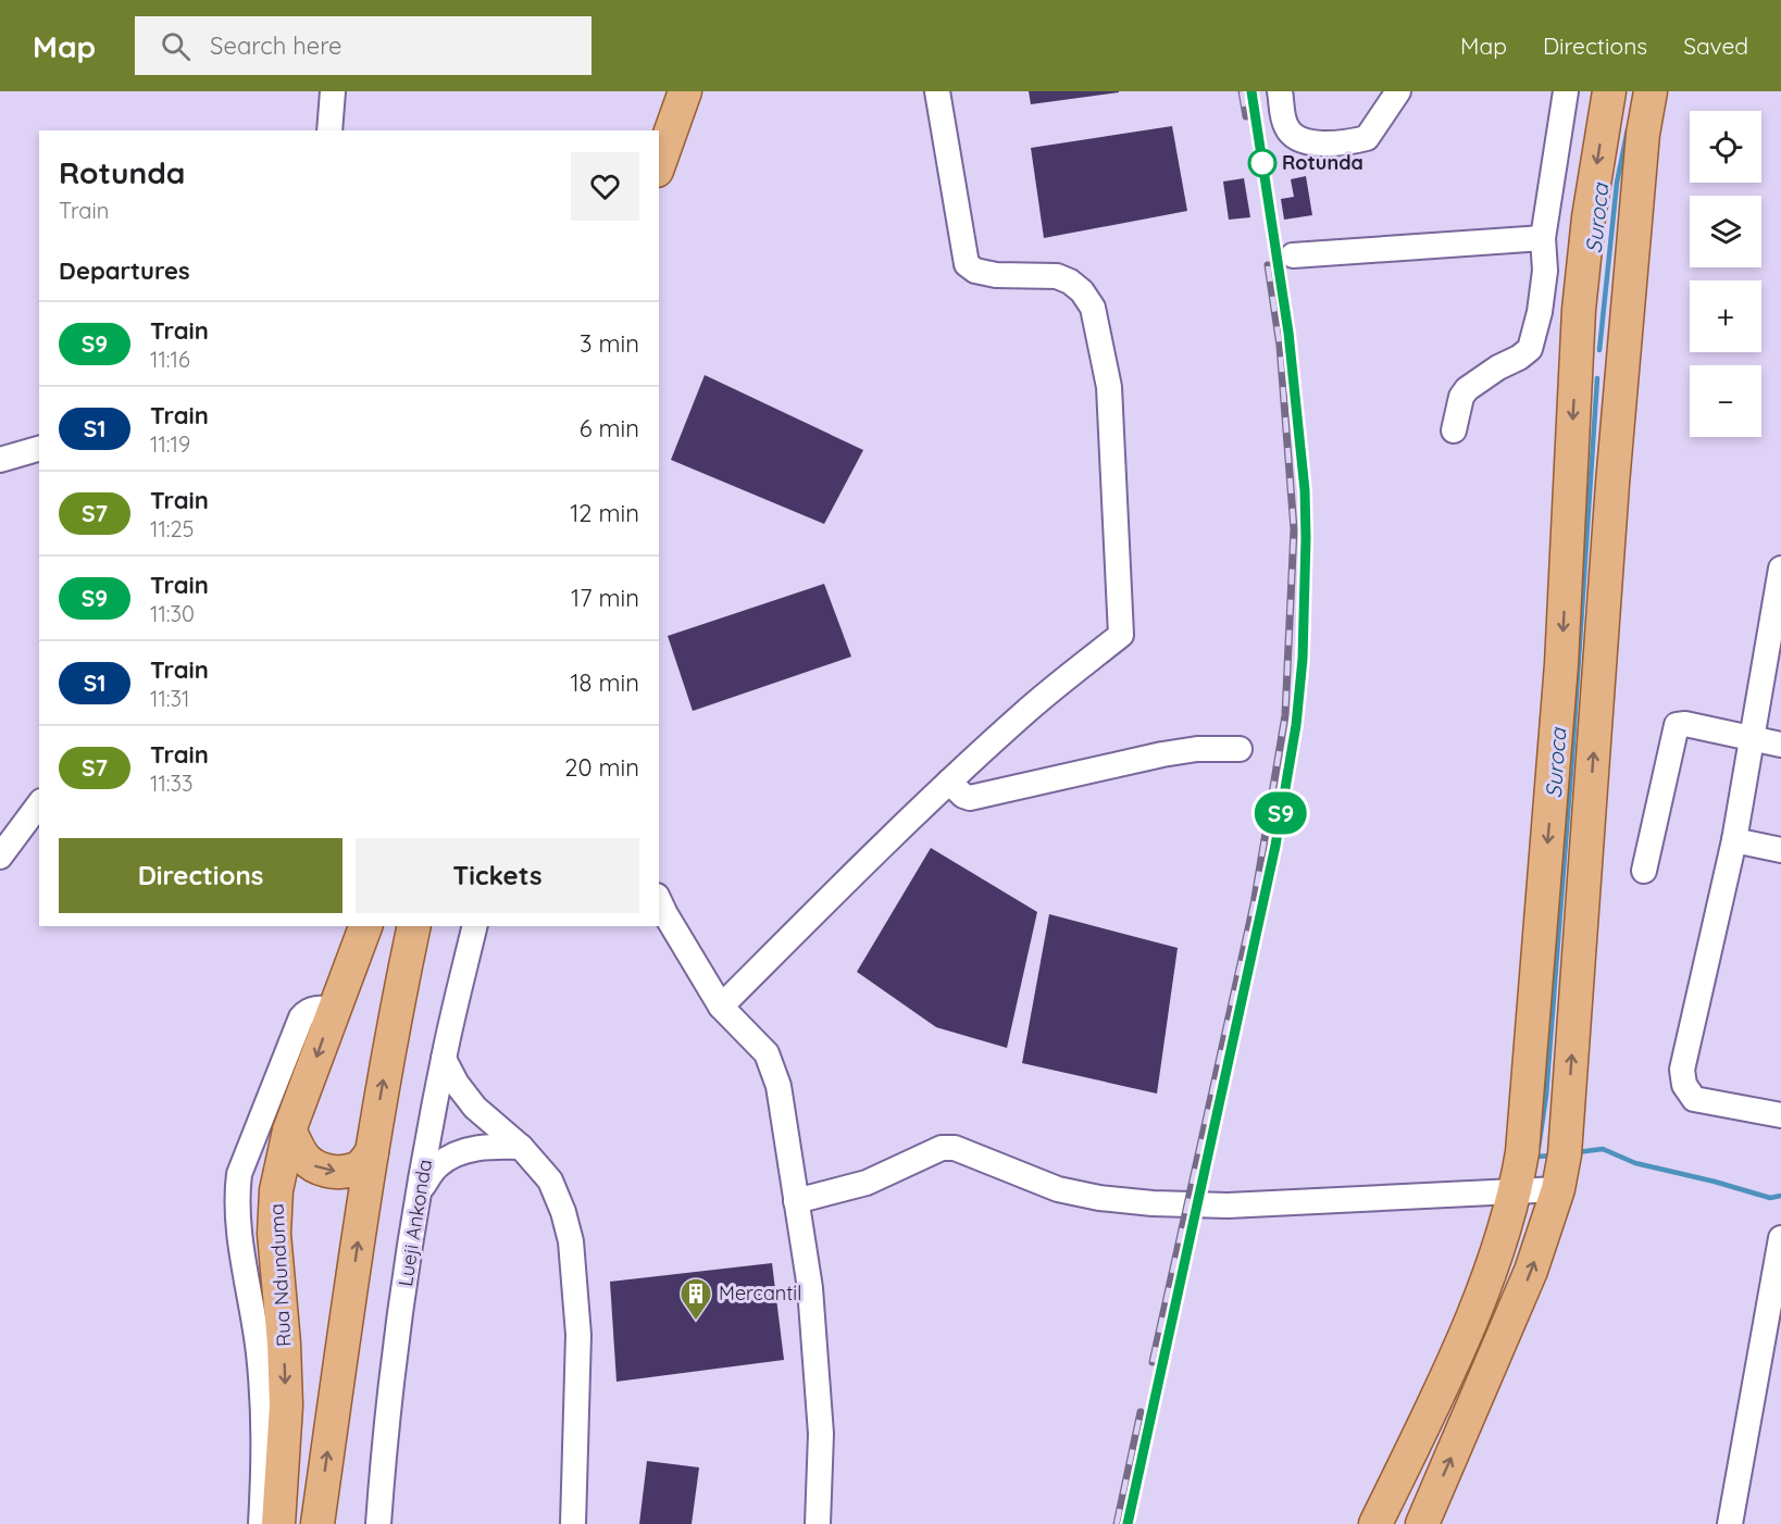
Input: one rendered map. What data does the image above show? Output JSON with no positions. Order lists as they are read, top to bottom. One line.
{"streets":{"main road":["Rua Ndunduma"],"street":["Lueji Ankonda"]},"water":["Suroca"],"places":{"other":["Rotunda"],"building":["Mercantil"]},"page":{"header":"Map","search":"Search here","nav":["Map","Directions","Saved"],"on_map":"S9","map_buttons":["+","−"],"heading":[["Rotunda","Train"],"Departures"],"list":[{"mark":"S9","name":"Train","note":"11:16","value":"3 min"},{"mark":"S1","name":"Train","note":"11:19","value":"6 min"},{"mark":"S7","name":"Train","note":"11:25","value":"12 min"},{"mark":"S9","name":"Train","note":"11:30","value":"17 min"},{"mark":"S1","name":"Train","note":"11:31","value":"18 min"},{"mark":"S7","name":"Train","note":"11:33","value":"20 min"}],"buttons":["Directions","Tickets"]}}
